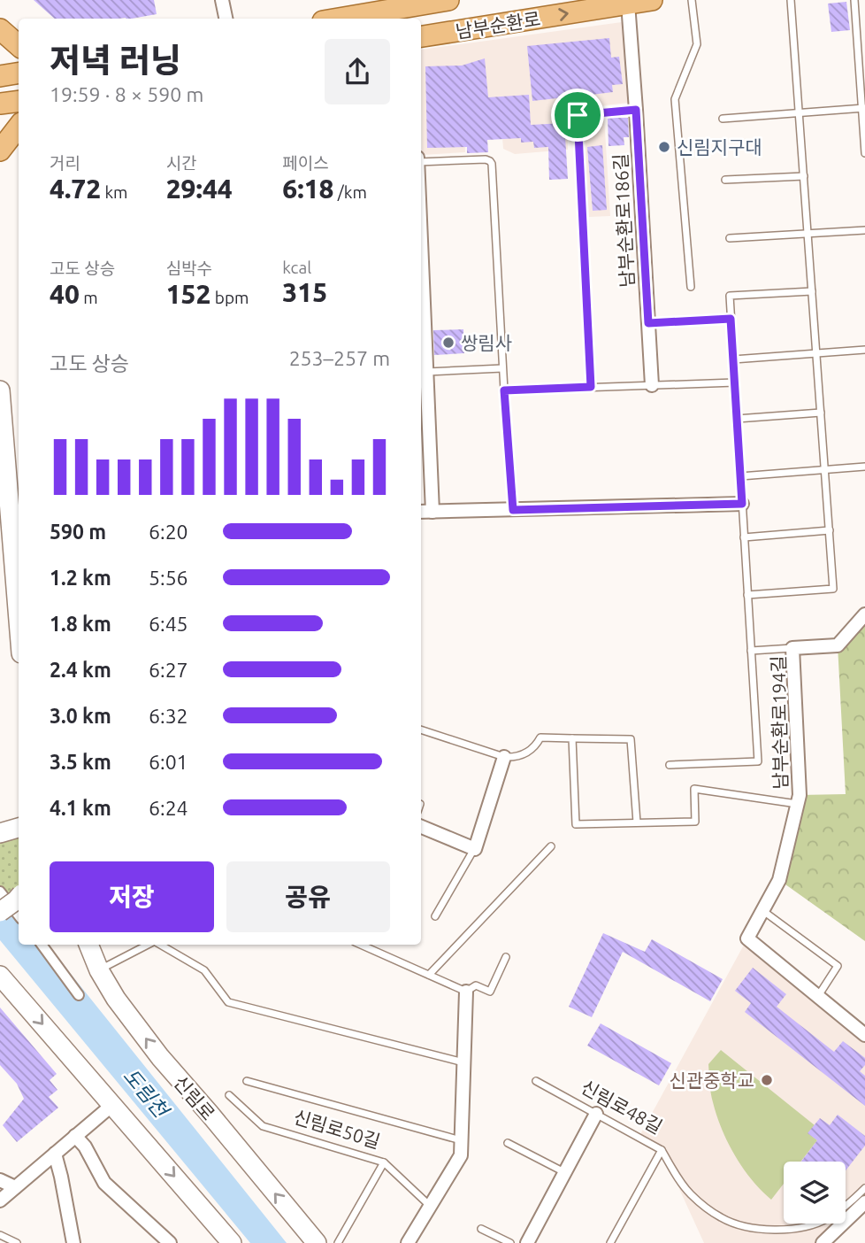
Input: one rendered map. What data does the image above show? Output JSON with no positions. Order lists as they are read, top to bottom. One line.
{"streets":{"main road":["남부순환로","신림로"],"street":["남부순환로186길","남부순환로194길"],"lane":["신림로48길","신림로50길"]},"crossings":[["남부순환로","남부순환로186길"]],"one_way":["남부순환로"],"water":["도림천"],"places":["신림지구대","쌍림사","신관중학교"],"page":{"heading":["저녁 러닝","19:59 · 8 × 590 m"],"stats":[["거리","4.72 km"],["시간","29:44"],["페이스","6:18 /km"],["고도 상승","40 m"],["심박수","152 bpm"],["kcal","315"]],"chart":["고도 상승","253–257 m"],"list":[{"name":"590 m","note":"6:20"},{"name":"1.2 km","note":"5:56"},{"name":"1.8 km","note":"6:45"},{"name":"2.4 km","note":"6:27"},{"name":"3.0 km","note":"6:32"},{"name":"3.5 km","note":"6:01"},{"name":"4.1 km","note":"6:24"}],"buttons":["저장","공유"]}}
